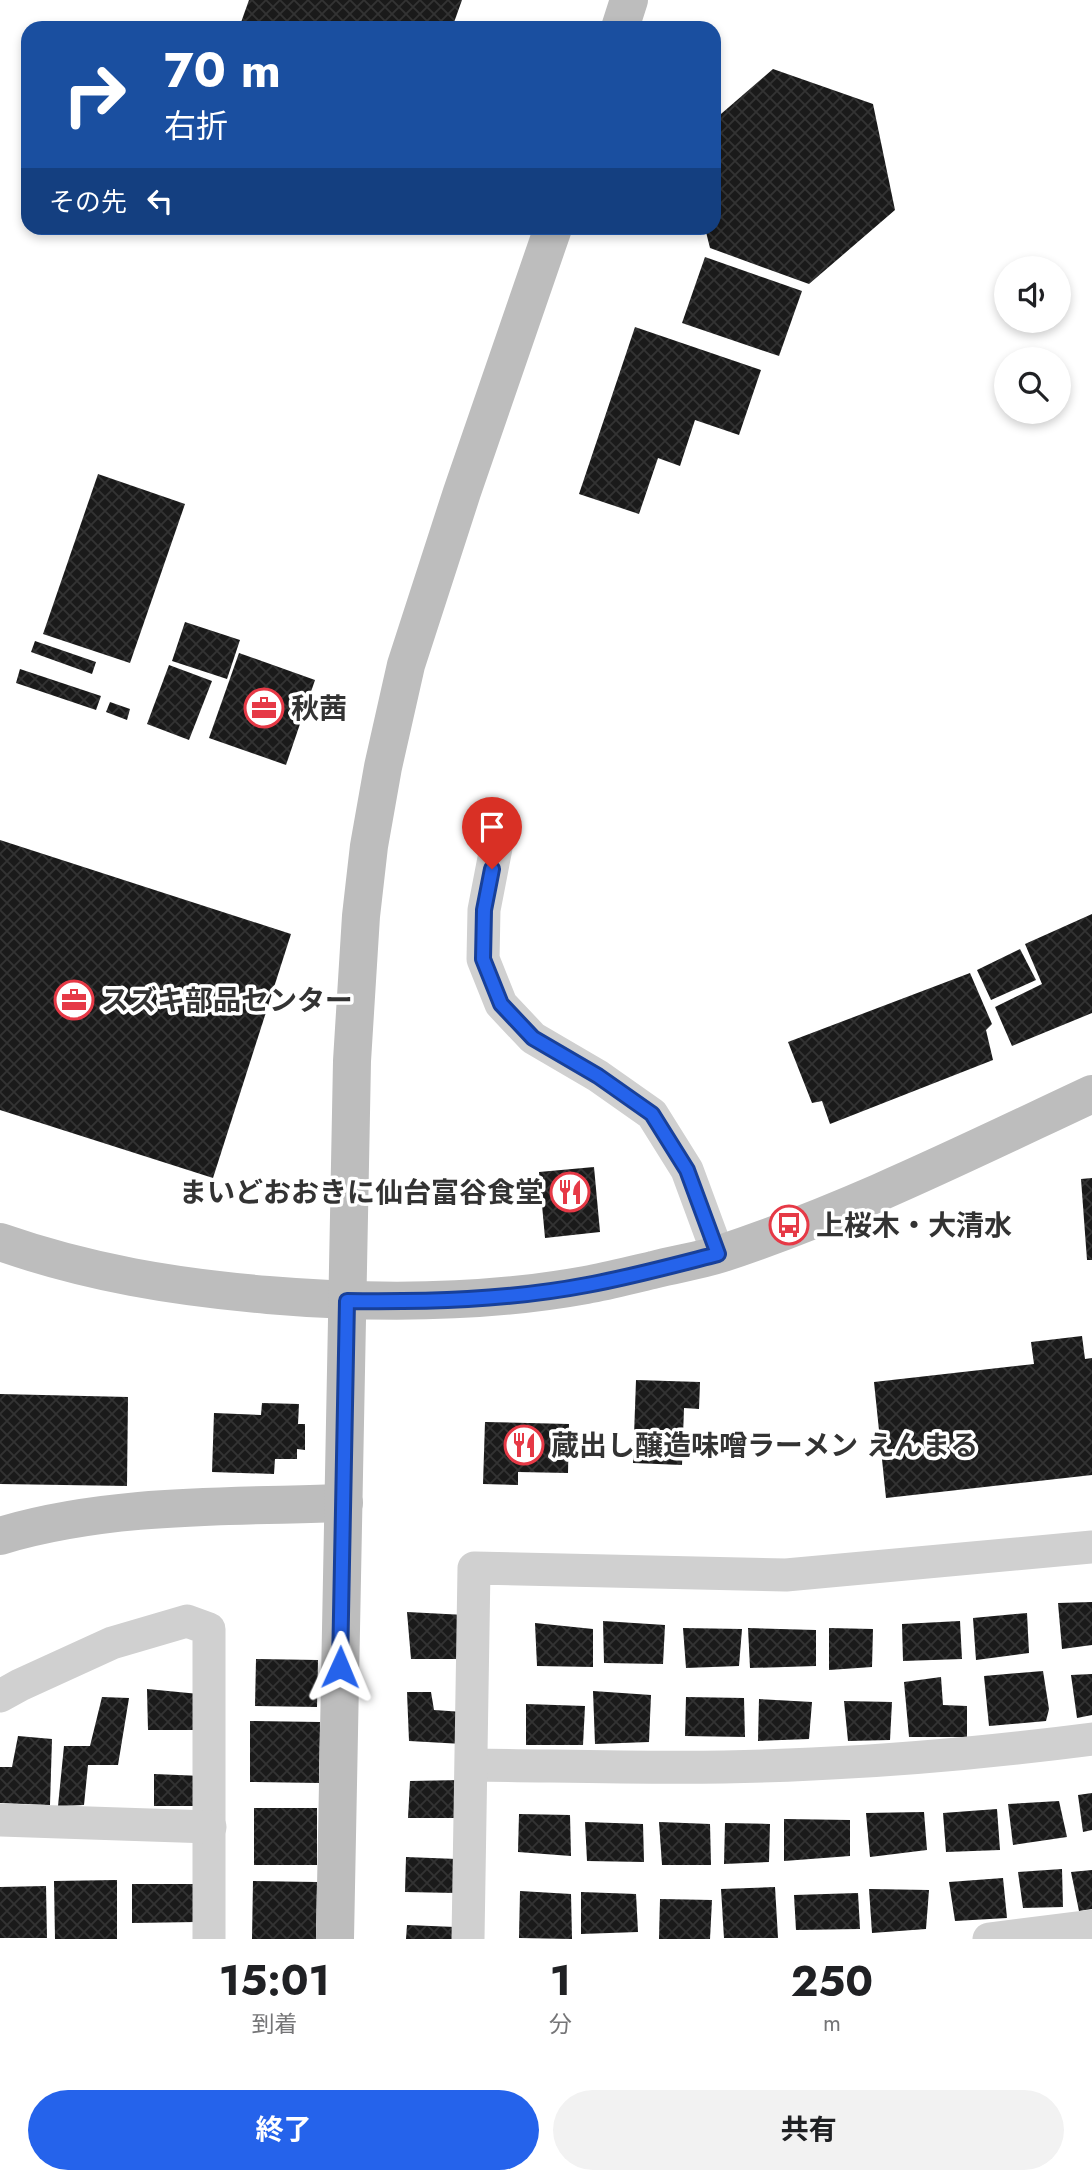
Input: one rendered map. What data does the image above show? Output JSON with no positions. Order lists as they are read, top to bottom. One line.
{"places":{"office":["秋茜","スズキ部品センター"],"restaurant":["まいどおおきに仙台富谷食堂","蔵出し醸造味噌ラーメン えんまる"],"bus stop":["上桜木・大清水"]},"page":{"turn":["70 m","右折"],"then":"その先","eta":["15:01","到着","1","分","250","m"],"buttons":["終了","共有"]}}
